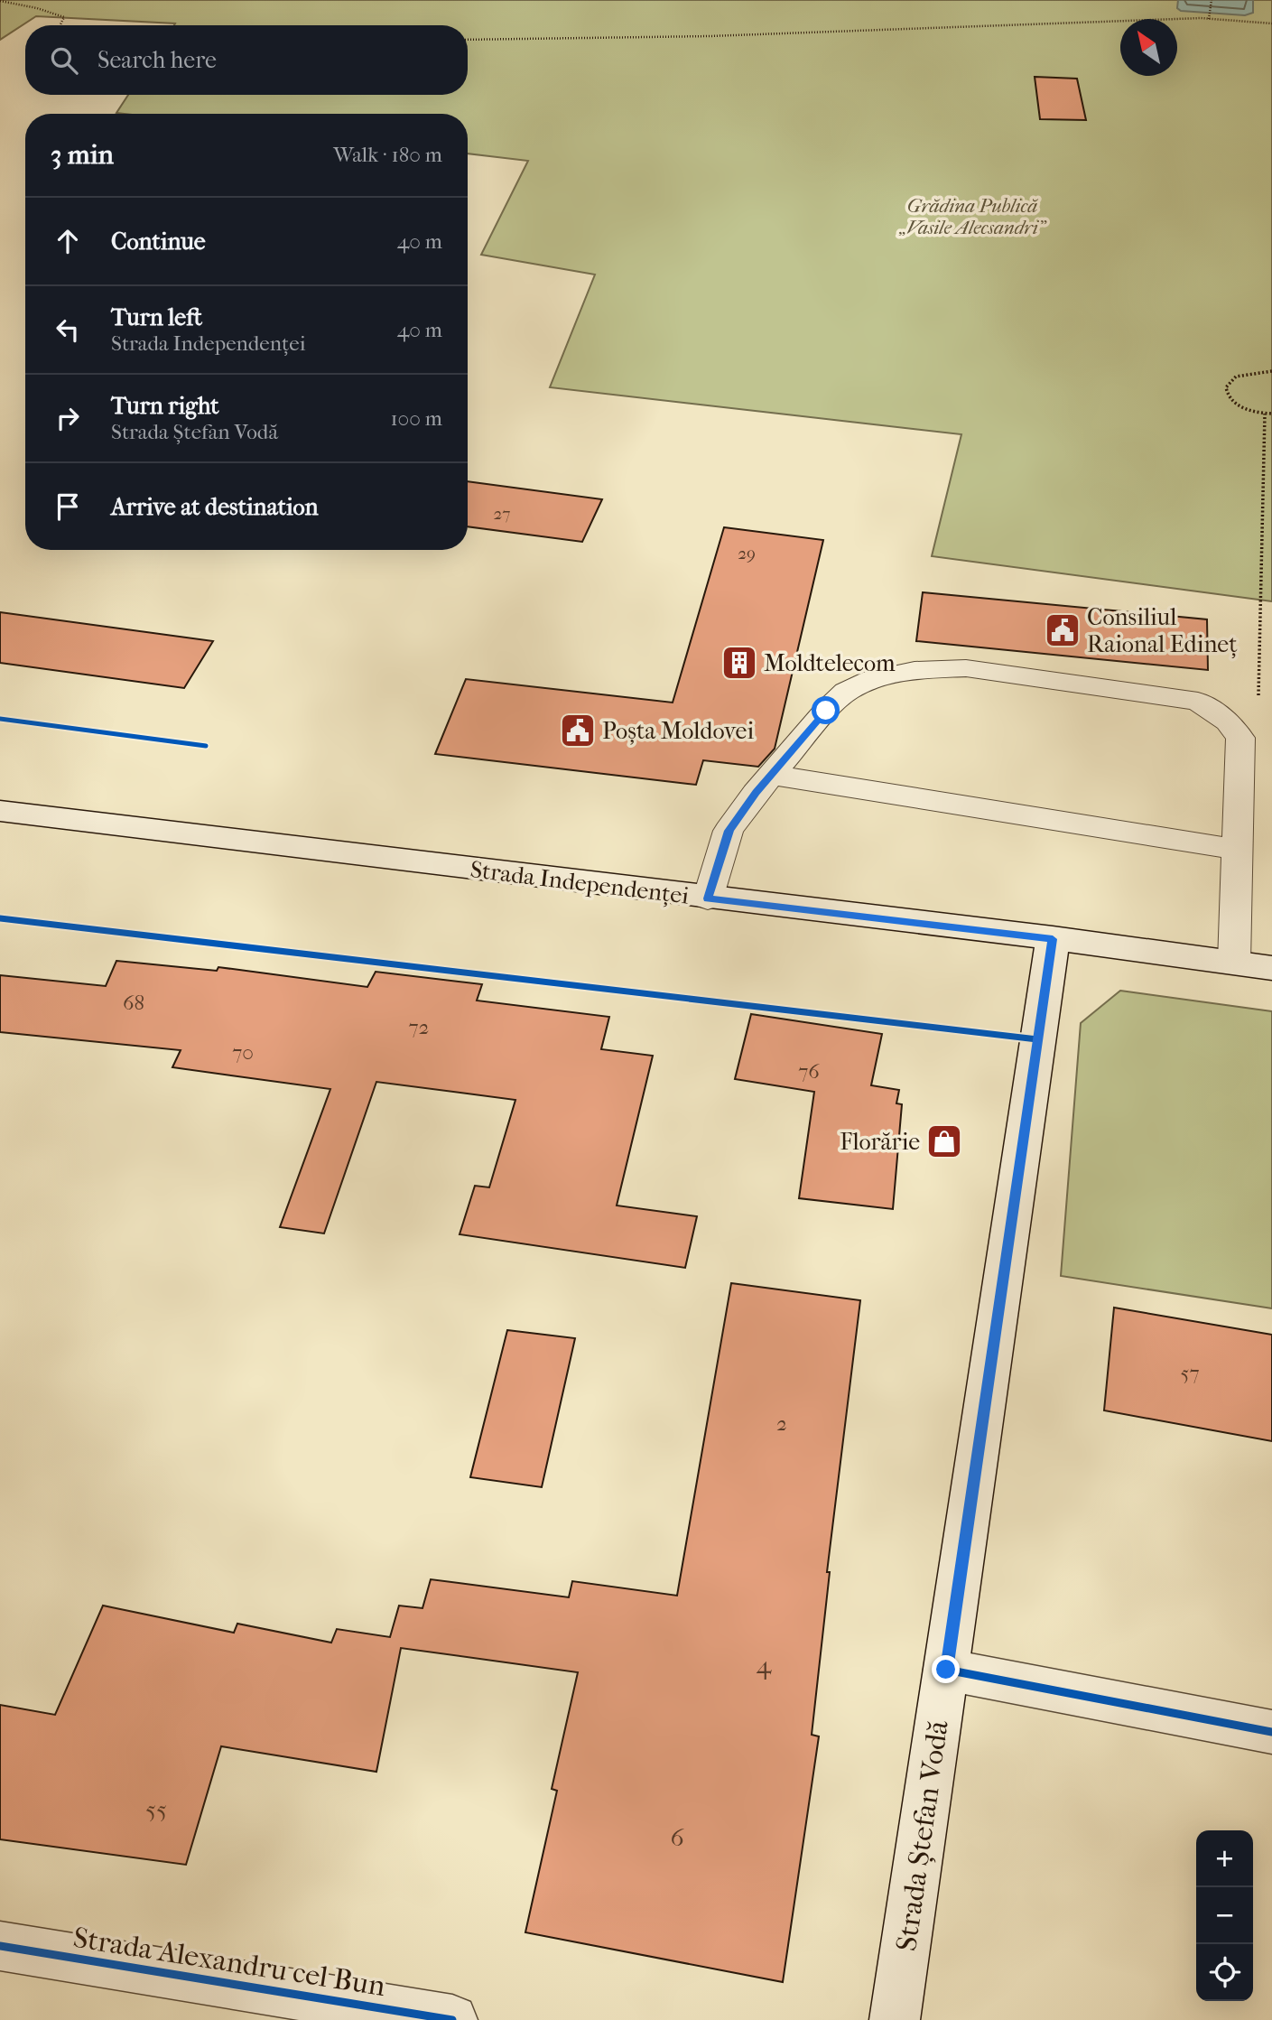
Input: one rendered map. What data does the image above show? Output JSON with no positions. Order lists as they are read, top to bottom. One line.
{"streets":{"main road":["Strada Independenței","Strada Ștefan Vodă","Strada Alexandru cel Bun"]},"crossings":[["Strada Independenței","Strada Ștefan Vodă"]],"parks":["Grădina Publică „Vasile Alecsandri”"],"places":{"public building":["Consiliul Raional Edineț","Poșta Moldovei"],"building":["Moldtelecom"],"shop":["Florărie"]},"house_numbers":["27","29","68","72","70","76","57","2","4","55","6"],"north":"top left","page":{"search":"Search here","heading":["3 min","Walk · 180 m"],"list":[["Continue","40 m"],["Turn left","Strada Independenței","40 m"],["Turn right","Strada Ștefan Vodă","100 m"],"Arrive at destination"],"map_buttons":["+","−"]}}
